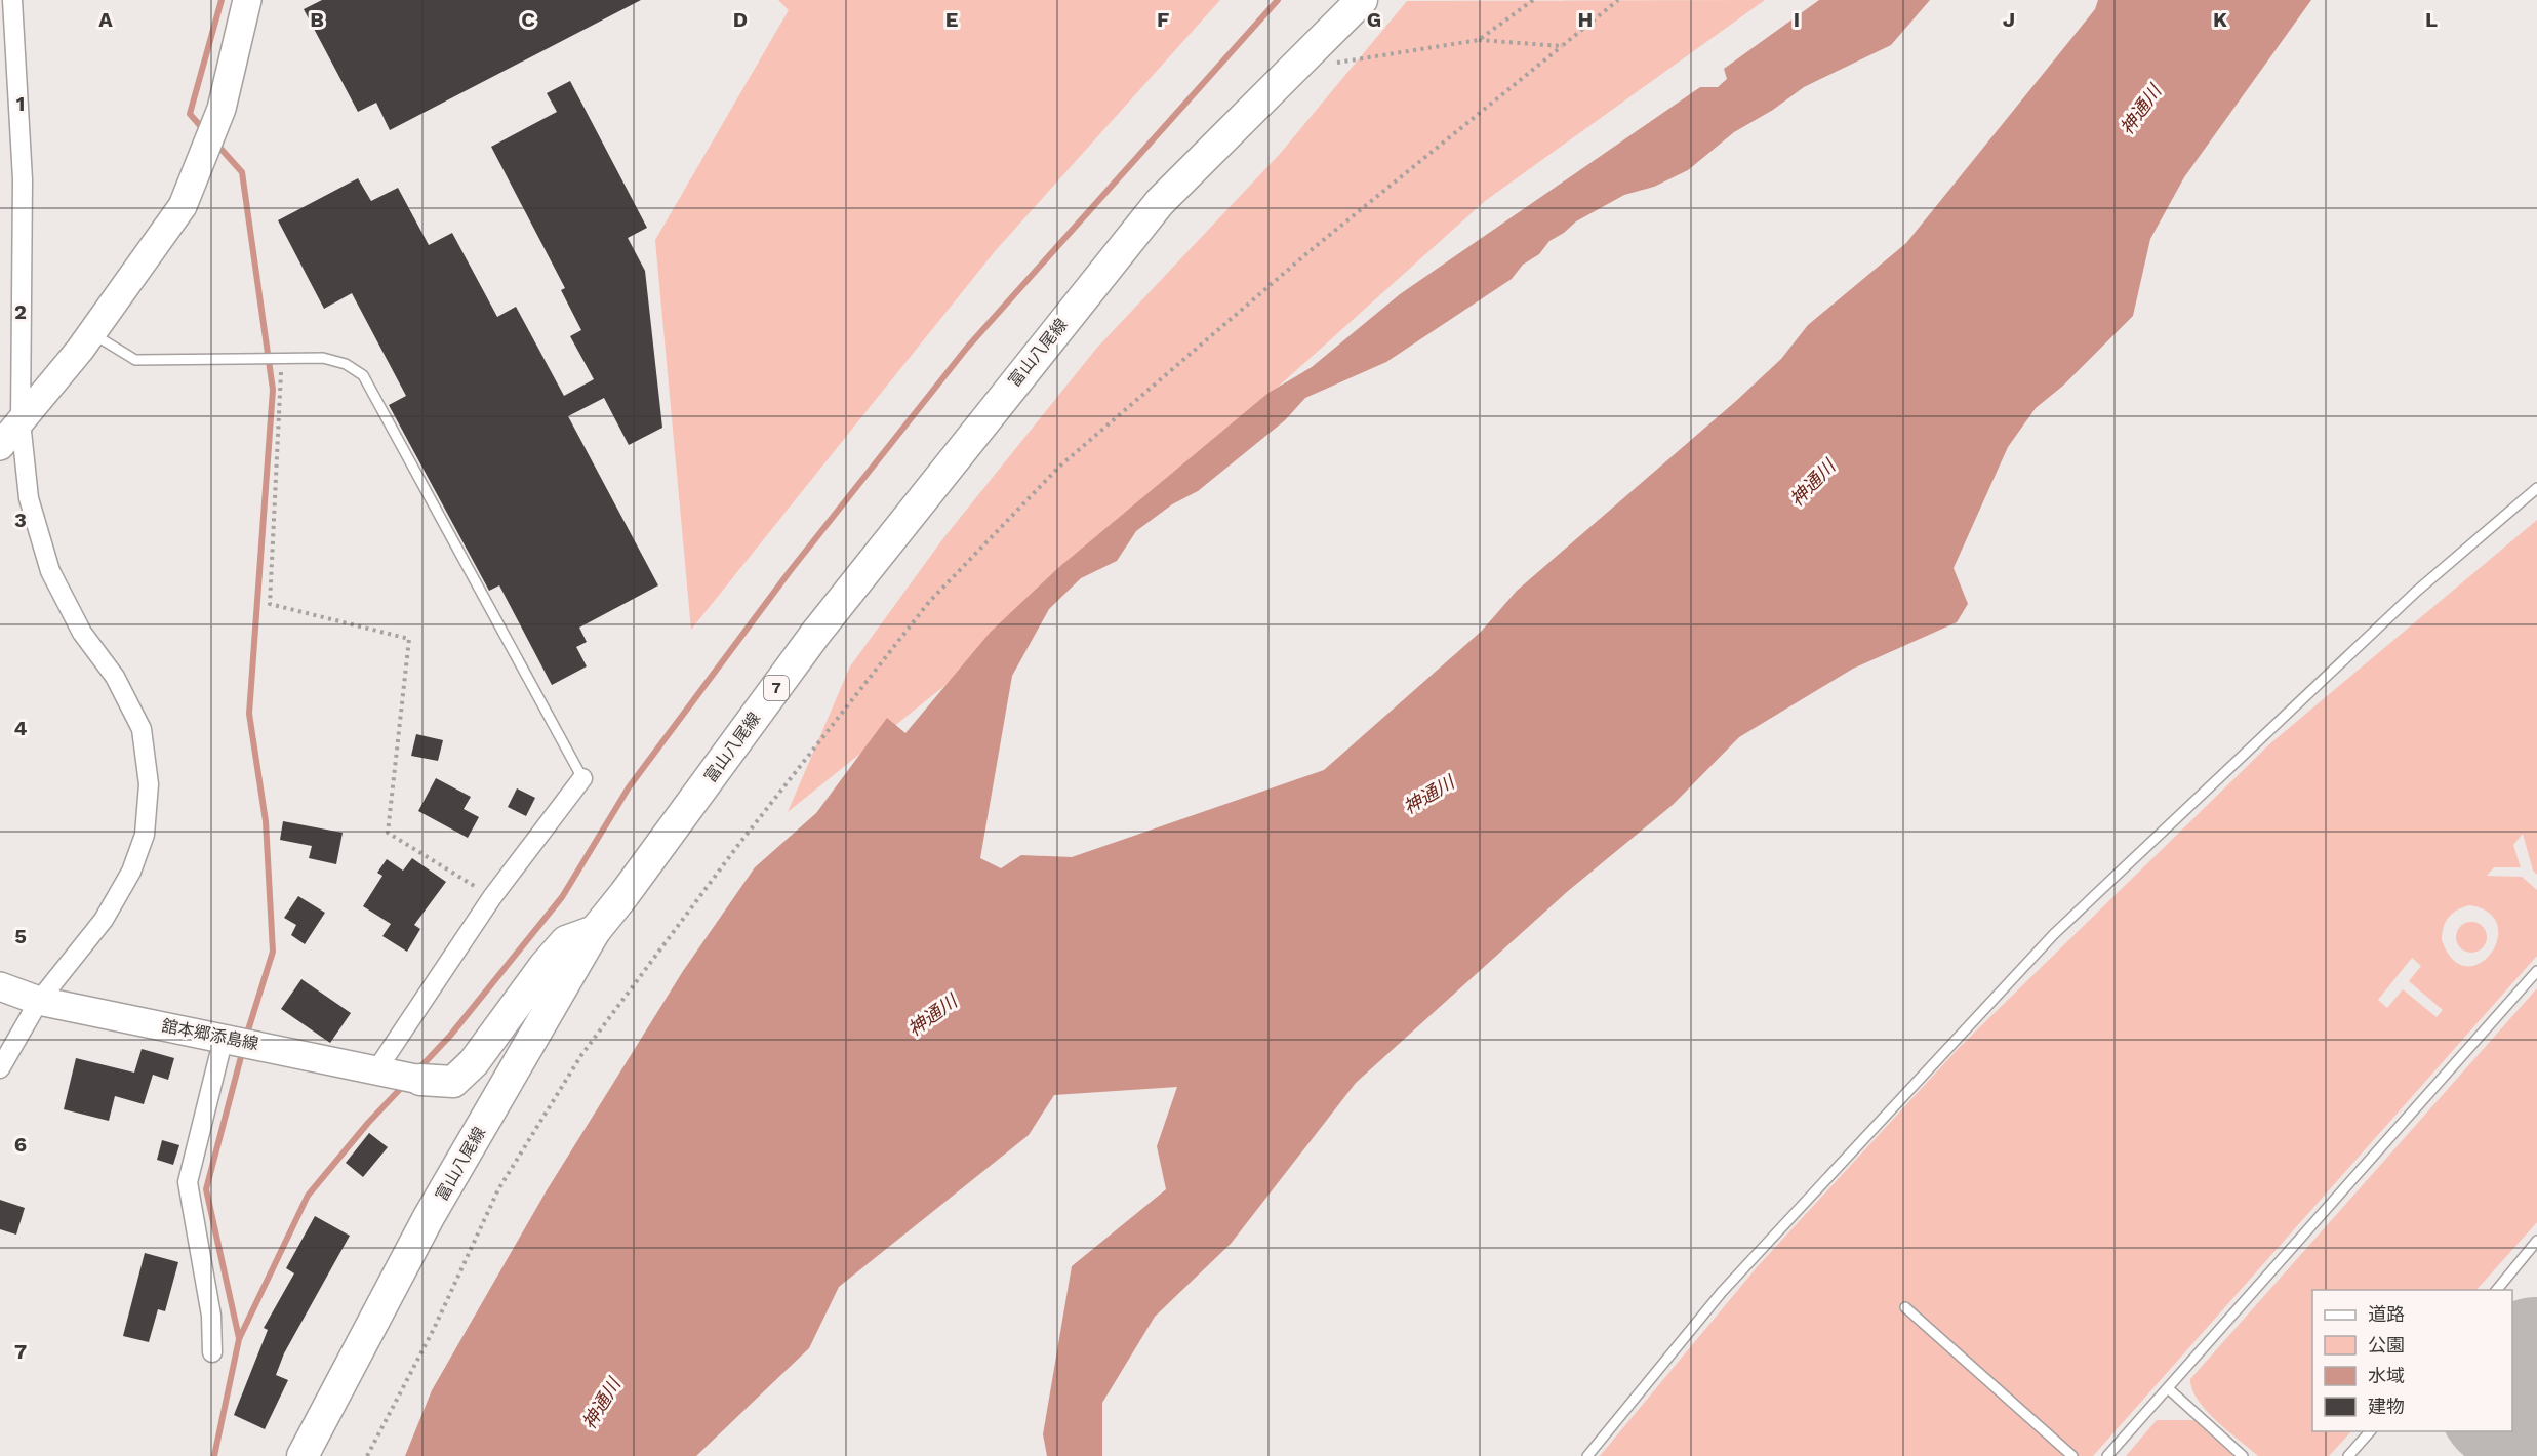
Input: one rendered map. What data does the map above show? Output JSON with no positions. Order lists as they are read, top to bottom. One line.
{"streets":{"main road":["富山八尾線","7"],"street":["舘本郷添島線"]},"water":["神通川"],"legend":["道路","公園","水域","建物"],"grid":{"columns":["A","B","C","D","E","F","G","H","I","J","K","L"],"rows":["1","2","3","4","5","6","7"]}}
